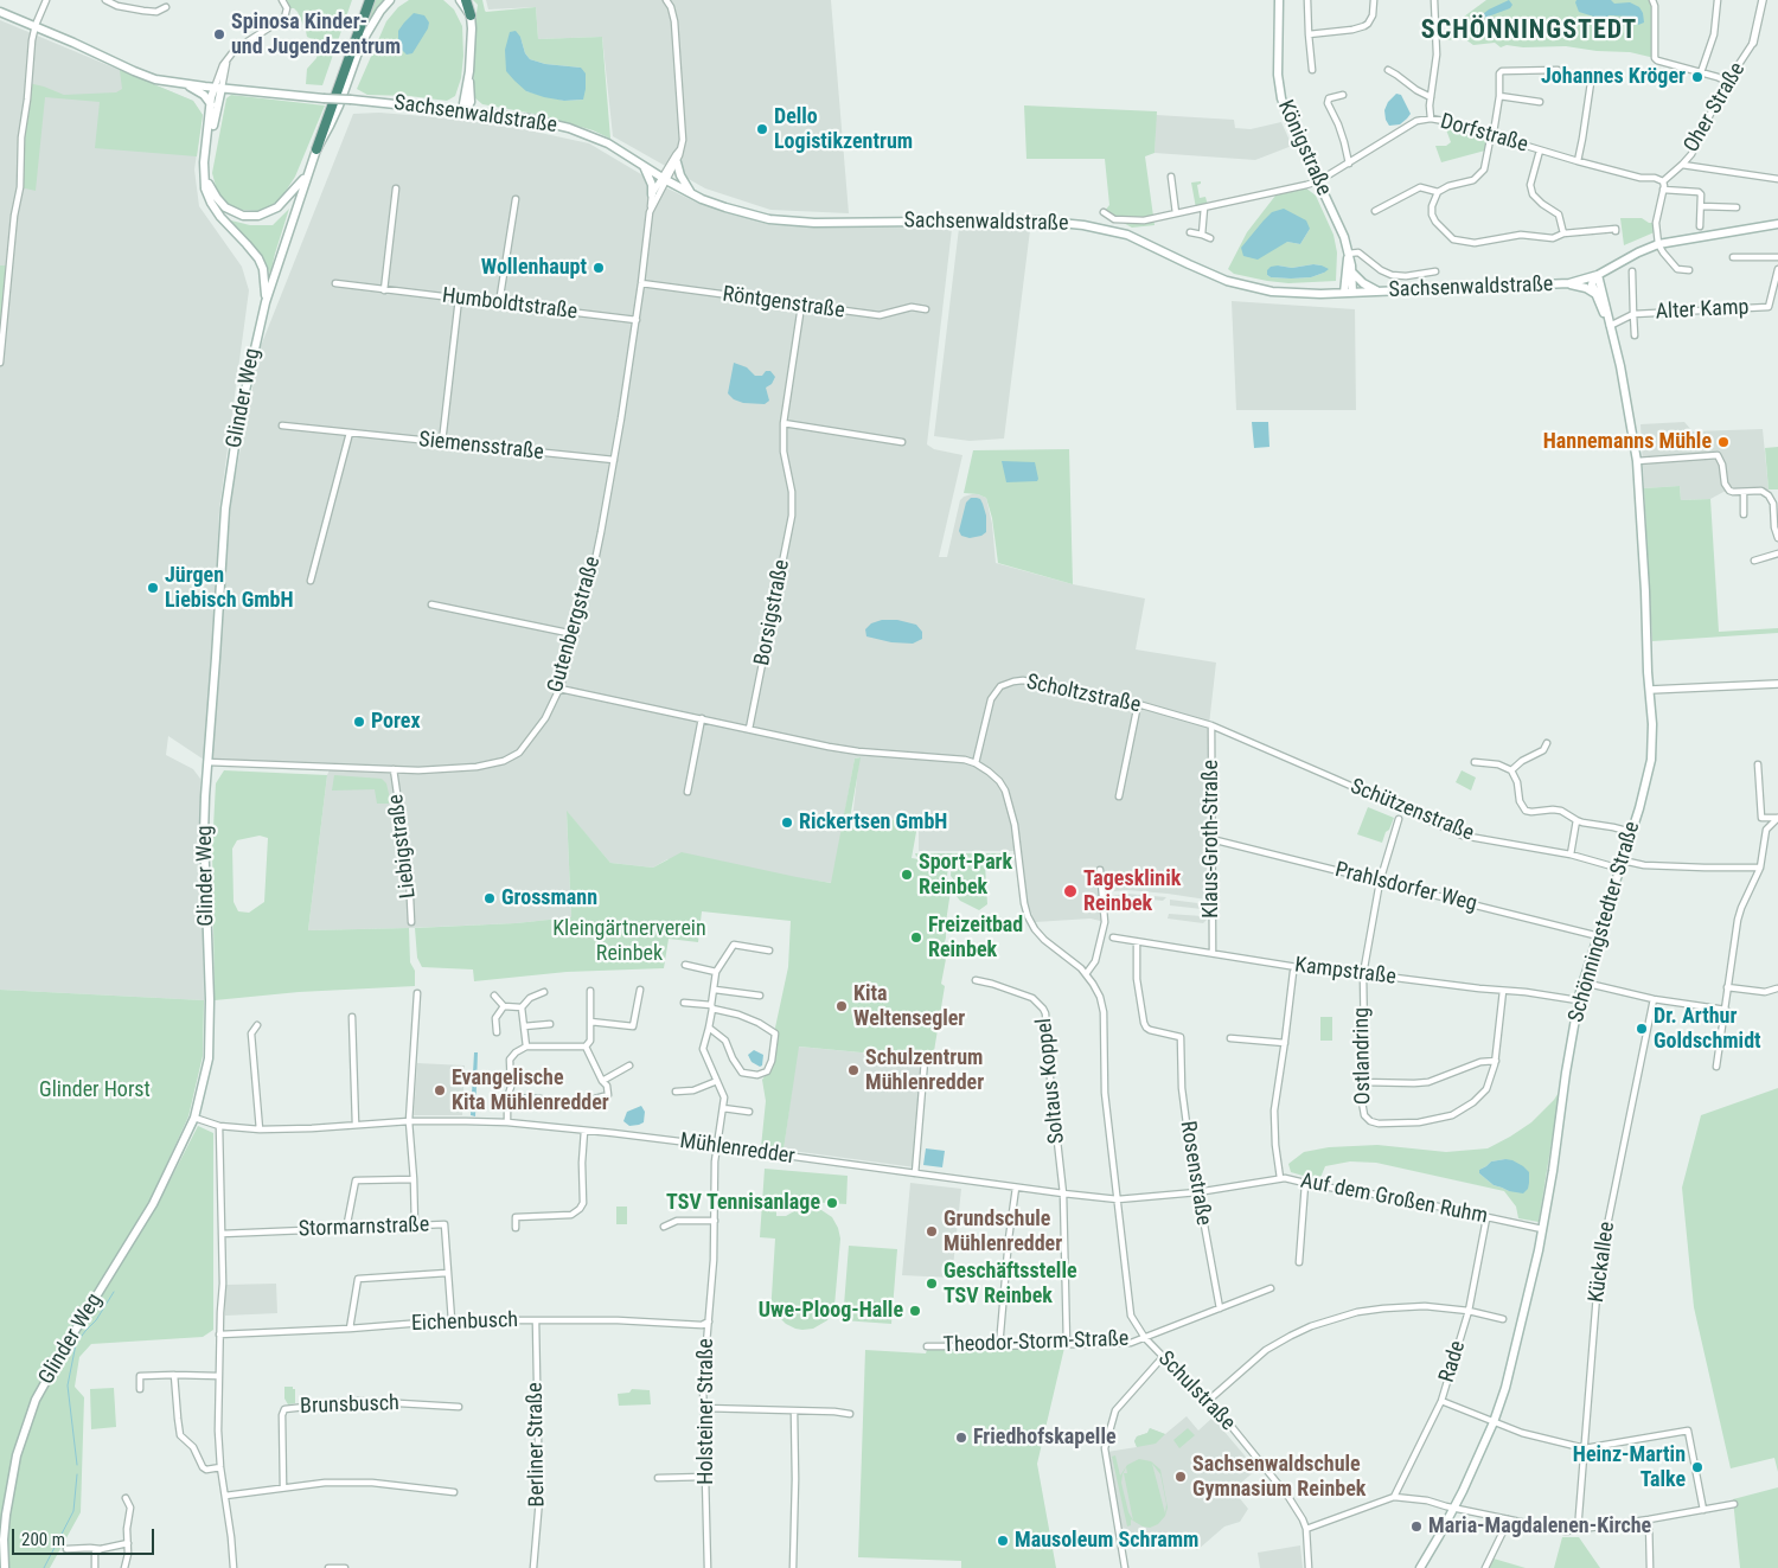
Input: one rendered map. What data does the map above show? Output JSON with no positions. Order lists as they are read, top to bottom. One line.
{"streets":{"main road":["Sachsenwaldstraße","Königstraße","Glinder Weg","Schönningstedter Straße"],"street":["Oher Straße","Dorfstraße","Röntgenstraße","Humboldtstraße","Alter Kamp","Siemensstraße","Borsigstraße","Gutenbergstraße","Scholtzstraße","Schützenstraße","Klaus-Groth-Straße","Liebigstraße","Prahlsdorfer Weg","Kampstraße","Ostlandring","Soltaus Koppel","Mühlenredder","Rosenstraße","Auf dem Großen Ruhm","Stormarnstraße","Kückallee","Eichenbusch","Theodor-Storm-Straße","Rade","Schulstraße","Brunsbusch","Holsteiner Straße","Berliner Straße"]},"crossings":[["Oher Straße","Dorfstraße"],["Sachsenwaldstraße","Königstraße"],["Sachsenwaldstraße","Gutenbergstraße"],["Sachsenwaldstraße","Schönningstedter Straße"],["Dorfstraße","Königstraße"],["Röntgenstraße","Borsigstraße"],["Röntgenstraße","Gutenbergstraße"],["Humboldtstraße","Gutenbergstraße"],["Glinder Weg","Gutenbergstraße"],["Glinder Weg","Mühlenredder"],["Siemensstraße","Gutenbergstraße"],["Gutenbergstraße","Liebigstraße"],["Scholtzstraße","Schützenstraße"],["Scholtzstraße","Klaus-Groth-Straße"],["Scholtzstraße","Schulstraße"],["Schützenstraße","Klaus-Groth-Straße"],["Schützenstraße","Schönningstedter Straße"],["Klaus-Groth-Straße","Prahlsdorfer Weg"],["Klaus-Groth-Straße","Kampstraße"],["Prahlsdorfer Weg","Schönningstedter Straße"],["Prahlsdorfer Weg","Ostlandring"],["Schönningstedter Straße","Kampstraße"],["Schönningstedter Straße","Auf dem Großen Ruhm"],["Kampstraße","Ostlandring"],["Kampstraße","Rosenstraße"],["Kampstraße","Auf dem Großen Ruhm"],["Soltaus Koppel","Mühlenredder"],["Soltaus Koppel","Theodor-Storm-Straße"],["Mühlenredder","Rosenstraße"],["Mühlenredder","Auf dem Großen Ruhm"],["Mühlenredder","Schulstraße"],["Mühlenredder","Holsteiner Straße"],["Rosenstraße","Theodor-Storm-Straße"],["Auf dem Großen Ruhm","Rade"],["Stormarnstraße","Eichenbusch"],["Eichenbusch","Holsteiner Straße"],["Eichenbusch","Berliner Straße"],["Theodor-Storm-Straße","Schulstraße"]],"districts":["SCHÖNNINGSTEDT"],"parks":["Kleingärtnerverein Reinbek","Glinder Horst"],"places":["Spinosa Kinder- und Jugendzentrum","Johannes Kröger","Dello Logistikzentrum","Wollenhaupt","Hannemanns Mühle","Jürgen Liebisch GmbH","Porex","Rickertsen GmbH","Sport-Park Reinbek","Tagesklinik Reinbek","Grossmann","Freizeitbad Reinbek","Kita Weltensegler","Dr. Arthur Goldschmidt","Schulzentrum Mühlenredder","Evangelische Kita Mühlenredder","TSV Tennisanlage","Grundschule Mühlenredder","Geschäftsstelle TSV Reinbek","Uwe-Ploog-Halle","Friedhofskapelle","Heinz-Martin Talke","Sachsenwaldschule Gymnasium Reinbek","Maria-Magdalenen-Kirche","Mausoleum Schramm"],"scale_bar":"200 m"}
